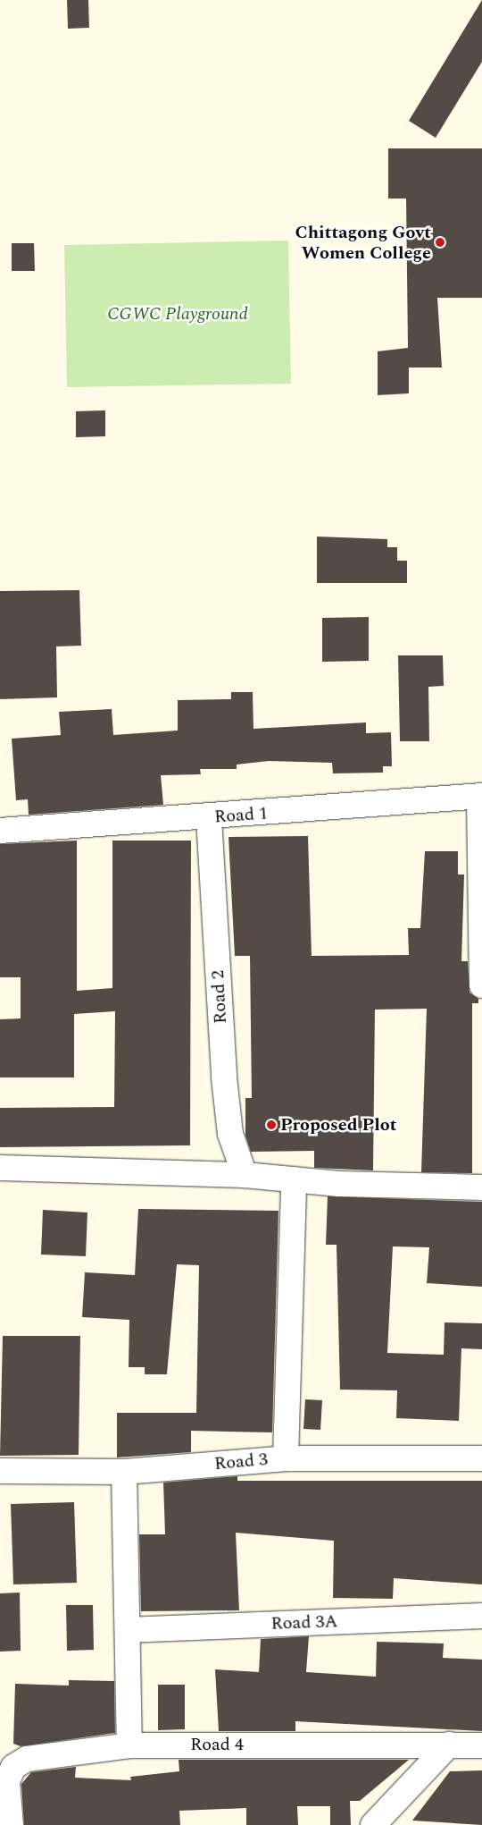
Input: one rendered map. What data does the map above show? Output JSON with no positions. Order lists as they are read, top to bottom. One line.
{"streets":{"street":["Road 1","Road 2","Road 3","Road 3A","Road 4"]},"crossings":[["Road 1","Road 2"]],"parks":["CGWC Playground"],"places":["Chittagong Govt Women College","Proposed Plot"]}
